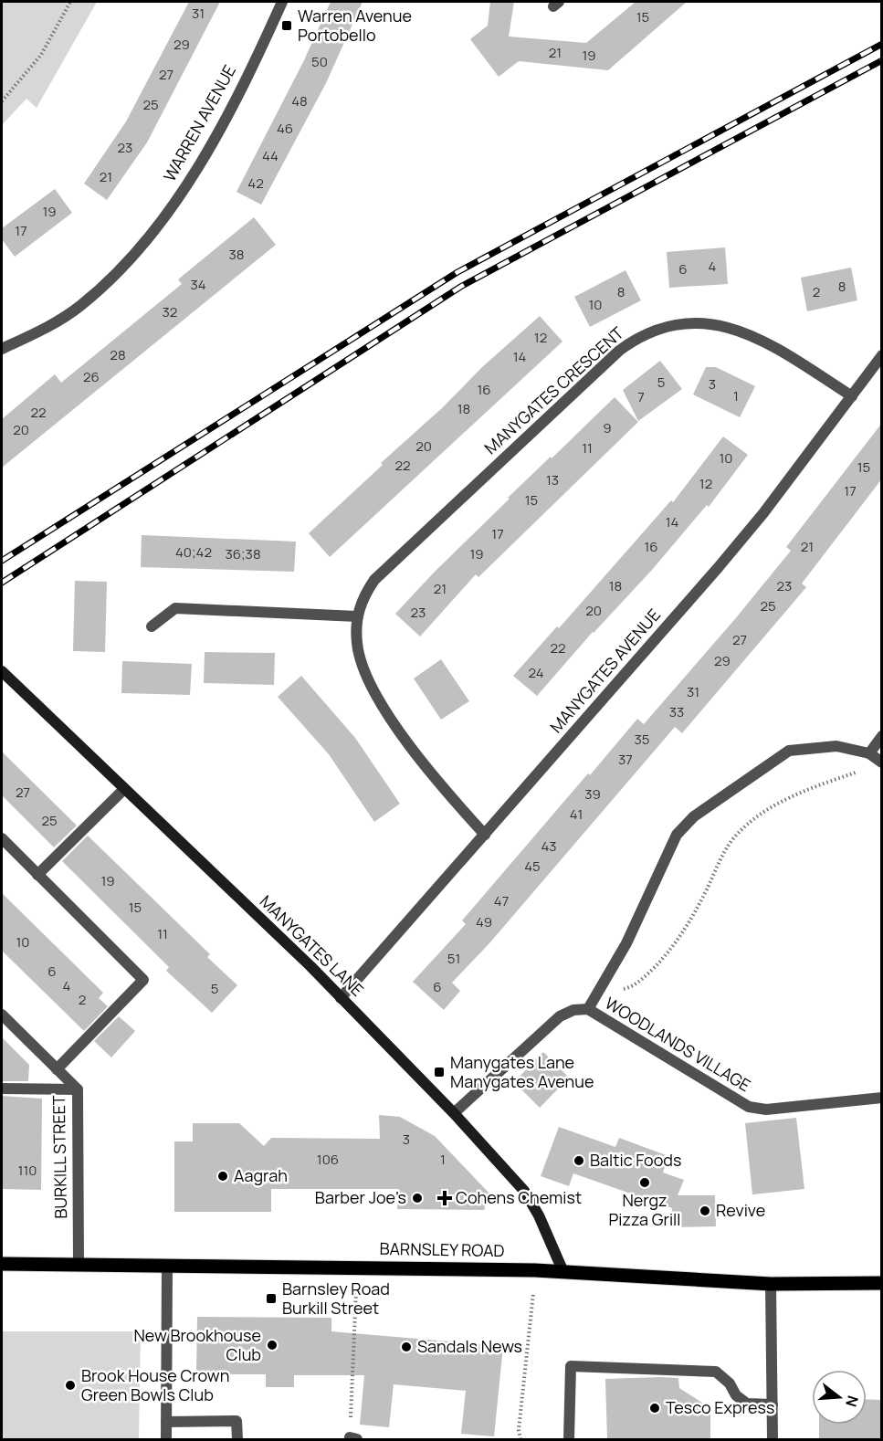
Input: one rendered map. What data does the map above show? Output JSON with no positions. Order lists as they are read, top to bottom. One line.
{"streets":{"main road":["BARNSLEY ROAD"],"street":["WARREN AVENUE","MANYGATES CRESCENT","MANYGATES AVENUE","MANYGATES LANE","WOODLANDS VILLAGE","BURKILL STREET"]},"crossings":[["MANYGATES CRESCENT","MANYGATES AVENUE"],["MANYGATES AVENUE","MANYGATES LANE"],["MANYGATES LANE","WOODLANDS VILLAGE"],["MANYGATES LANE","BARNSLEY ROAD"],["BURKILL STREET","BARNSLEY ROAD"]],"places":{"transit":["Warren Avenue Portobello","Manygates Lane Manygates Avenue","Barnsley Road Burkill Street"],"other":["Baltic Foods","Aagrah","Nergz Pizza Grill","Barber Joe's","Revive","New Brookhouse Club","Sandals News","Brook House Crown Green Bowls Club","Tesco Express"],"health":["Cohens Chemist"]},"house_numbers":["31","15","29","21","19","50","27","48","25","46","23","44","21","42","19","17","38","4","6","34","8","8","2","10","32","12","28","14","26","5","3","16","1","7","18","22","9","20","20","11","10","22","15","13","12","17","15","14","17","16","21","40;42","36;38","19","18","23","21","25","20","23","27","22","29","24","31","33","35","37","27","39","41","25","43","45","19","47","15","49","11","10","51","6","4","6","5","2","3","106","1","110"],"north":"right"}
